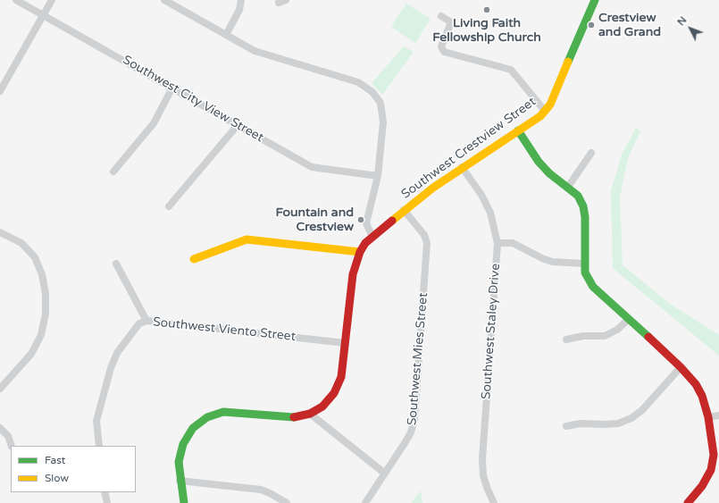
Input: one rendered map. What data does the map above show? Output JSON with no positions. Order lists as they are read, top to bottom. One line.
{"streets":{"street":["Southwest City View Street","Southwest Crestview Street","Southwest Viento Street","Southwest Staley Drive","Southwest Mies Street"]},"crossings":[["Southwest Crestview Street","Southwest Viento Street"],["Southwest Crestview Street","Southwest Staley Drive"],["Southwest Crestview Street","Southwest Mies Street"]],"places":["Living Faith Fellowship Church","Crestview and Grand","Fountain and Crestview"],"legend":["Fast","Slow"],"north":"top left"}
